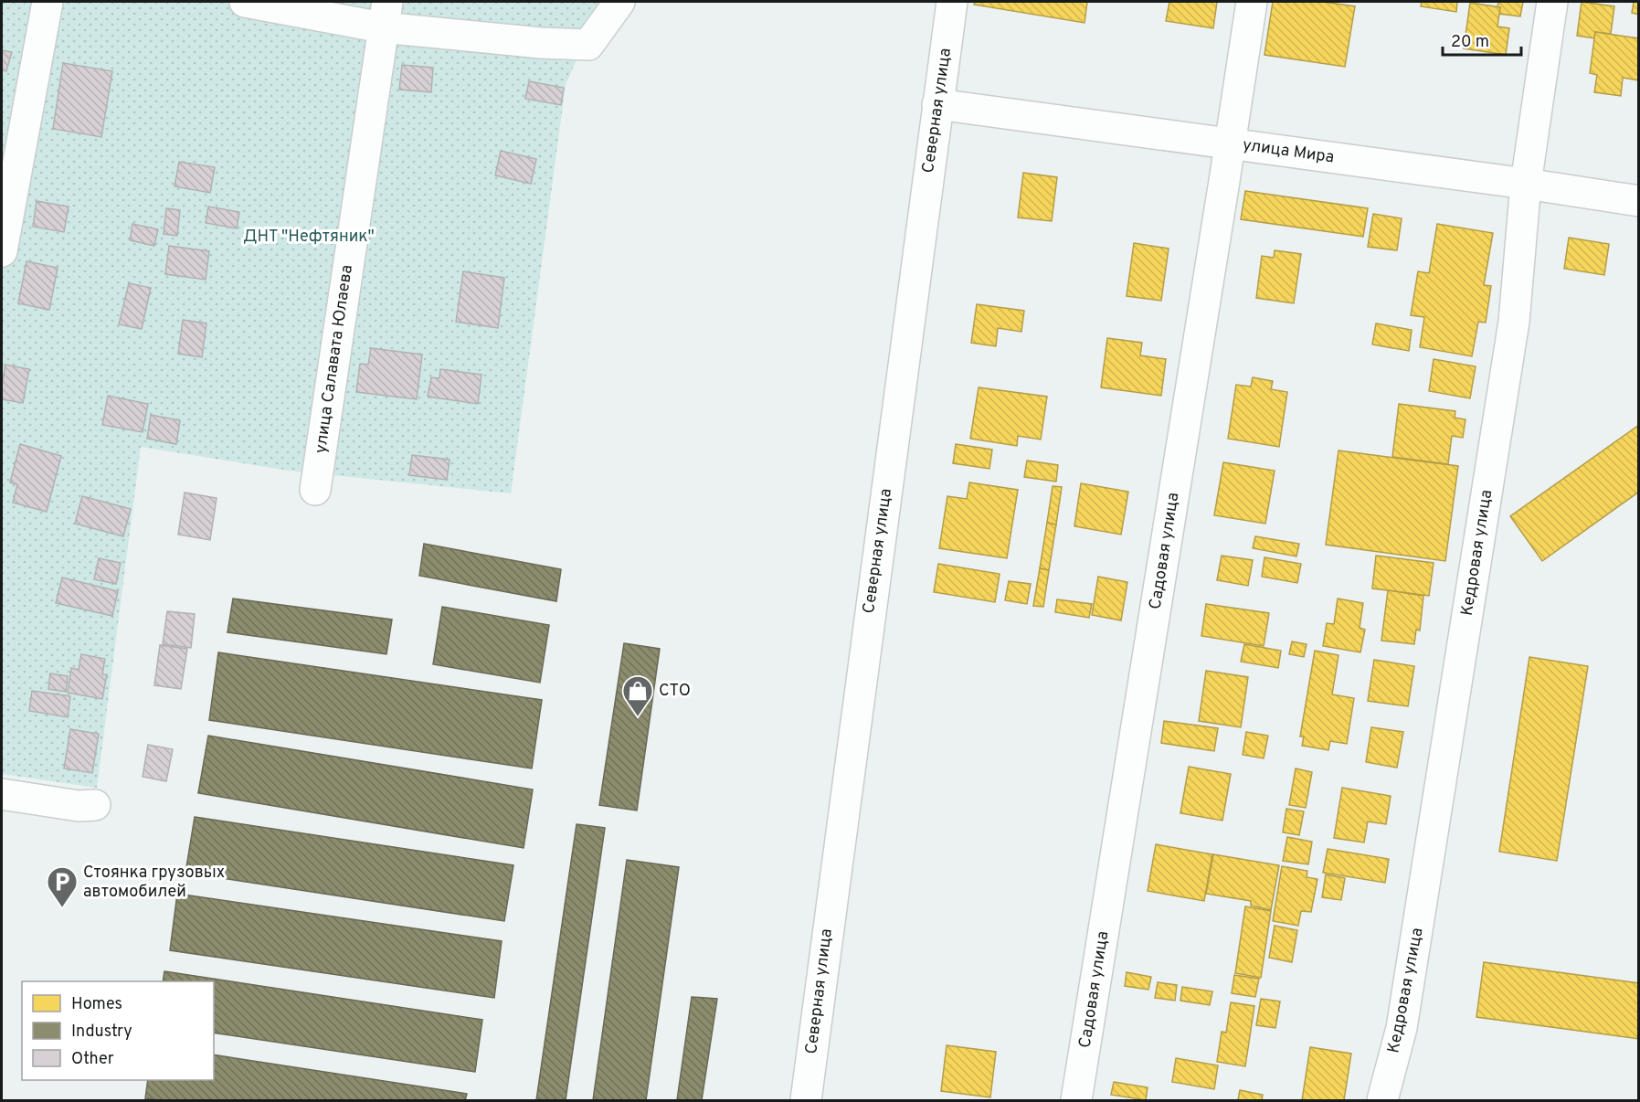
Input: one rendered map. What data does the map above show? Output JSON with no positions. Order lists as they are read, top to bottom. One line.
{"streets":{"street":["Северная улица","улица Мира","улица Салавата Юлаева","Садовая улица","Кедровая улица"]},"crossings":[["Северная улица","улица Мира"],["улица Мира","Садовая улица"],["улица Мира","Кедровая улица"]],"parks":["ДНТ \"Нефтяник\""],"places":{"shop":["СТО"],"parking":["Стоянка грузовых автомобилей"]},"legend":["Homes","Industry","Other"],"scale_bar":"20 m"}
